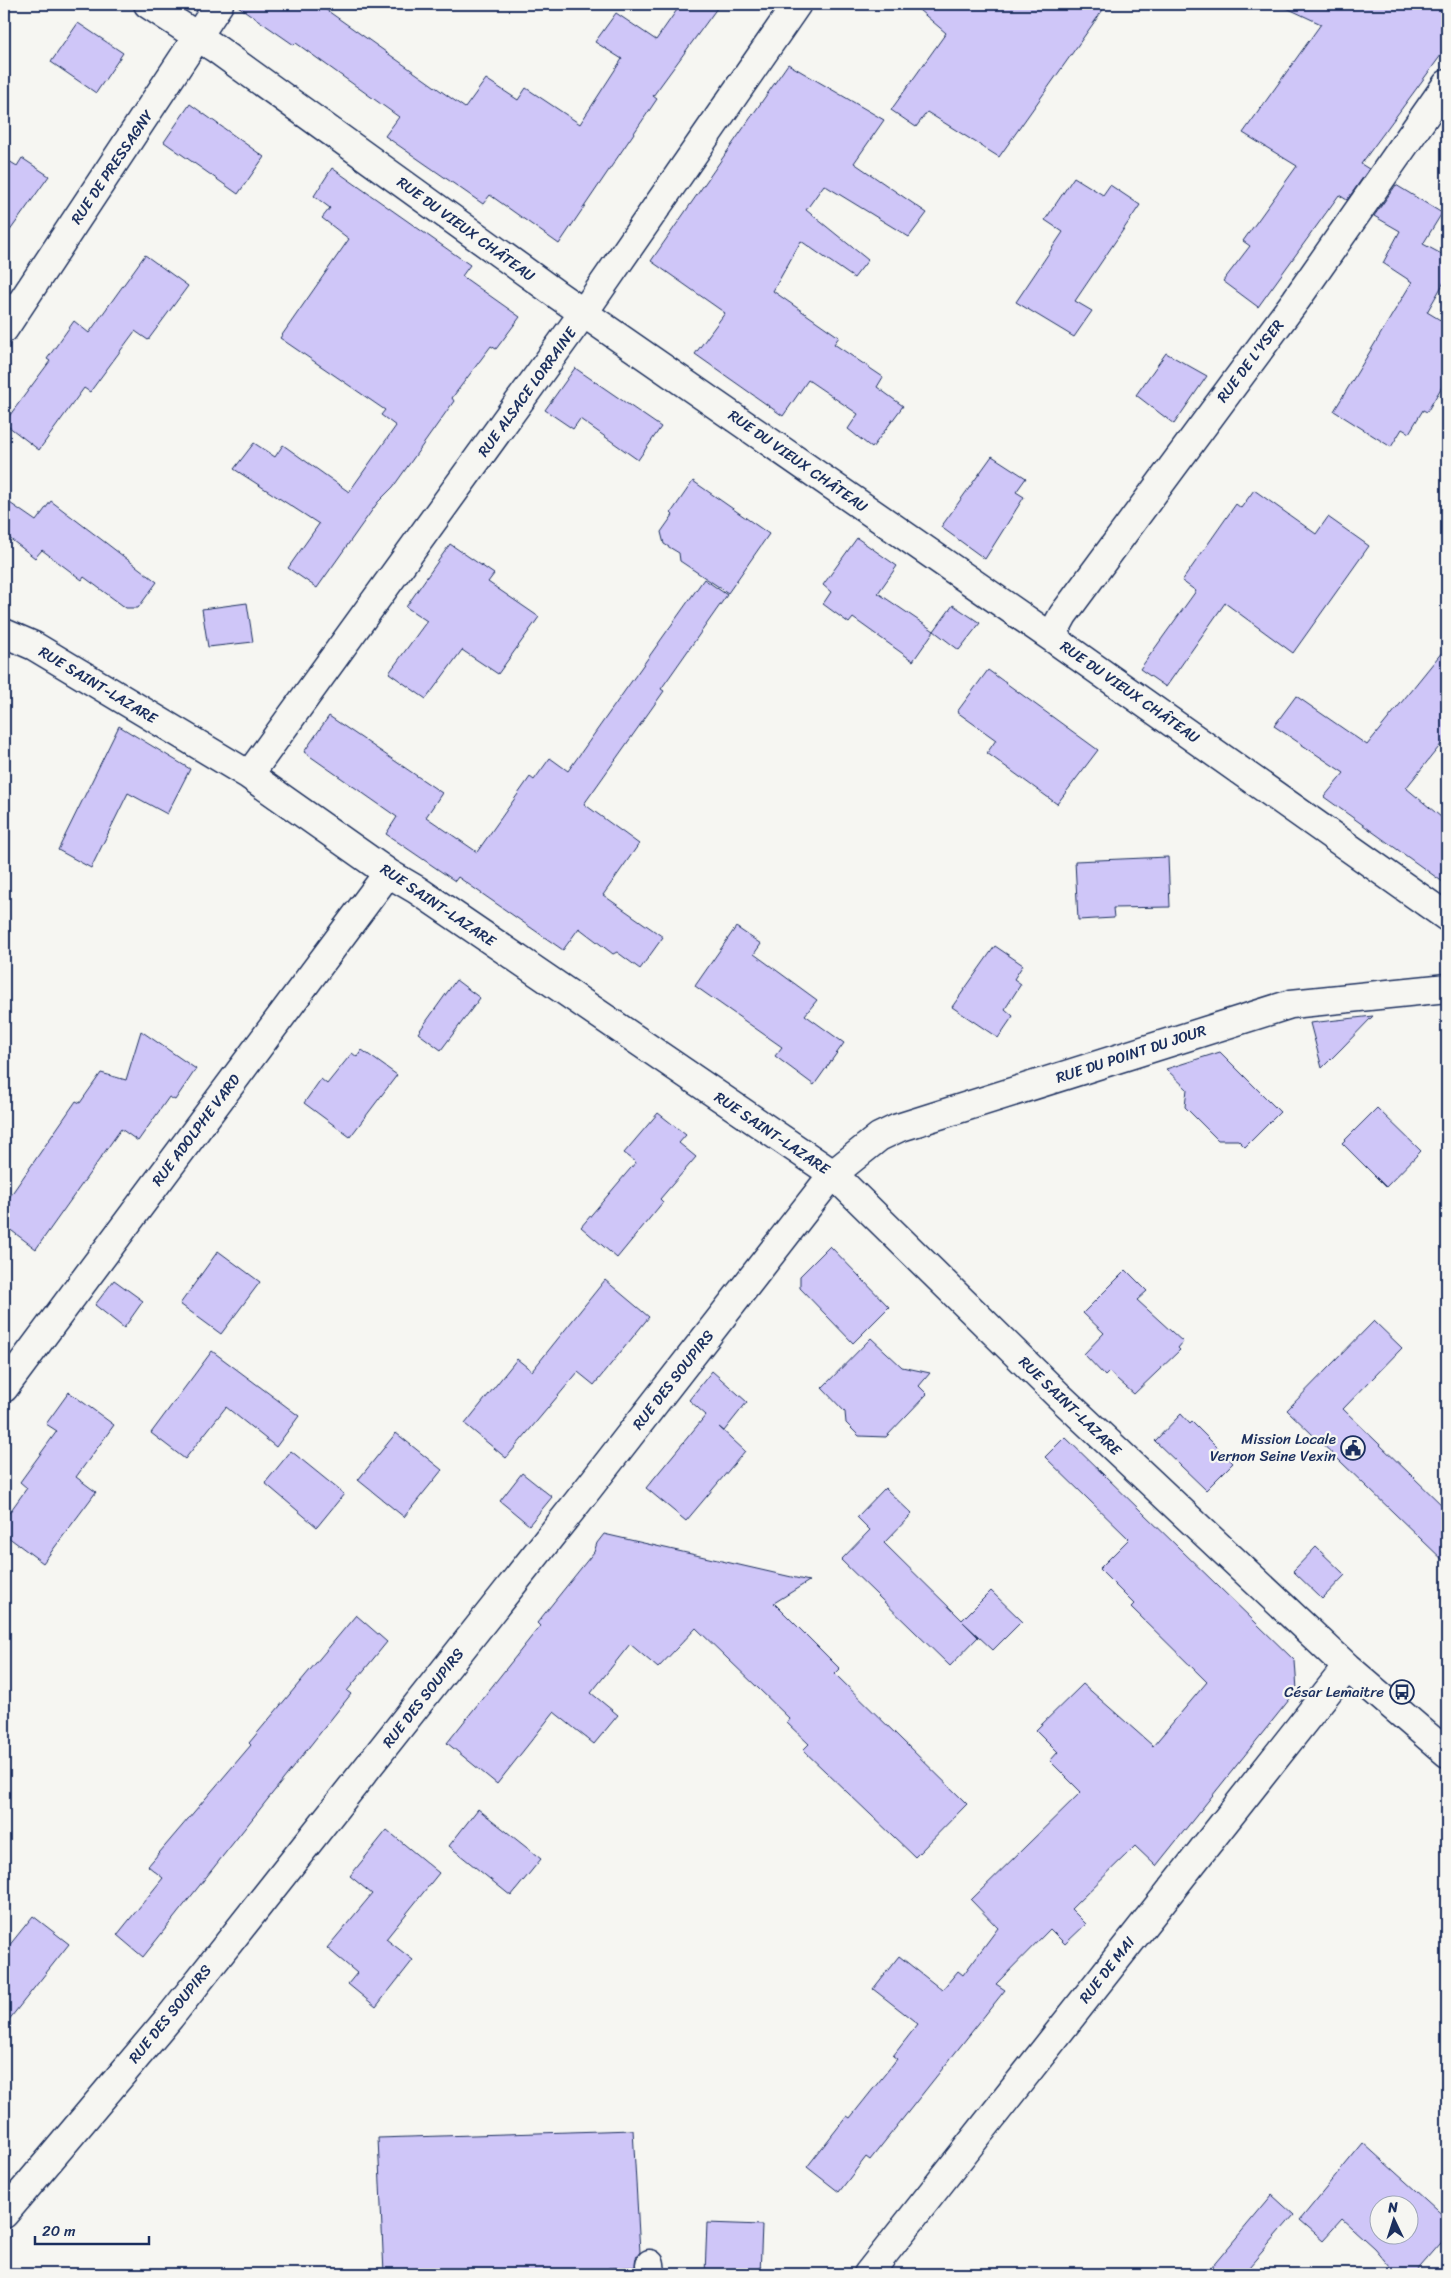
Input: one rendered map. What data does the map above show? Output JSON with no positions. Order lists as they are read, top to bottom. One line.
{"streets":{"street":["RUE DE PRESSAGNY","RUE DU VIEUX CHÂTEAU","RUE DE L'YSER","RUE ALSACE LORRAINE","RUE SAINT-LAZARE","RUE DU POINT DU JOUR","RUE ADOLPHE VARD","RUE DES SOUPIRS","RUE DE MAI"]},"crossings":[["RUE DE PRESSAGNY","RUE DU VIEUX CHÂTEAU"],["RUE DU VIEUX CHÂTEAU","RUE DE L'YSER"],["RUE DU VIEUX CHÂTEAU","RUE ALSACE LORRAINE"],["RUE ALSACE LORRAINE","RUE SAINT-LAZARE"],["RUE SAINT-LAZARE","RUE DU POINT DU JOUR"],["RUE SAINT-LAZARE","RUE ADOLPHE VARD"],["RUE SAINT-LAZARE","RUE DES SOUPIRS"],["RUE SAINT-LAZARE","RUE DE MAI"],["RUE DU POINT DU JOUR","RUE DES SOUPIRS"]],"places":{"public building":["Mission Locale Vernon Seine Vexin"],"bus stop":["César Lemaitre"]},"scale_bar":"20 m","north":"top"}
